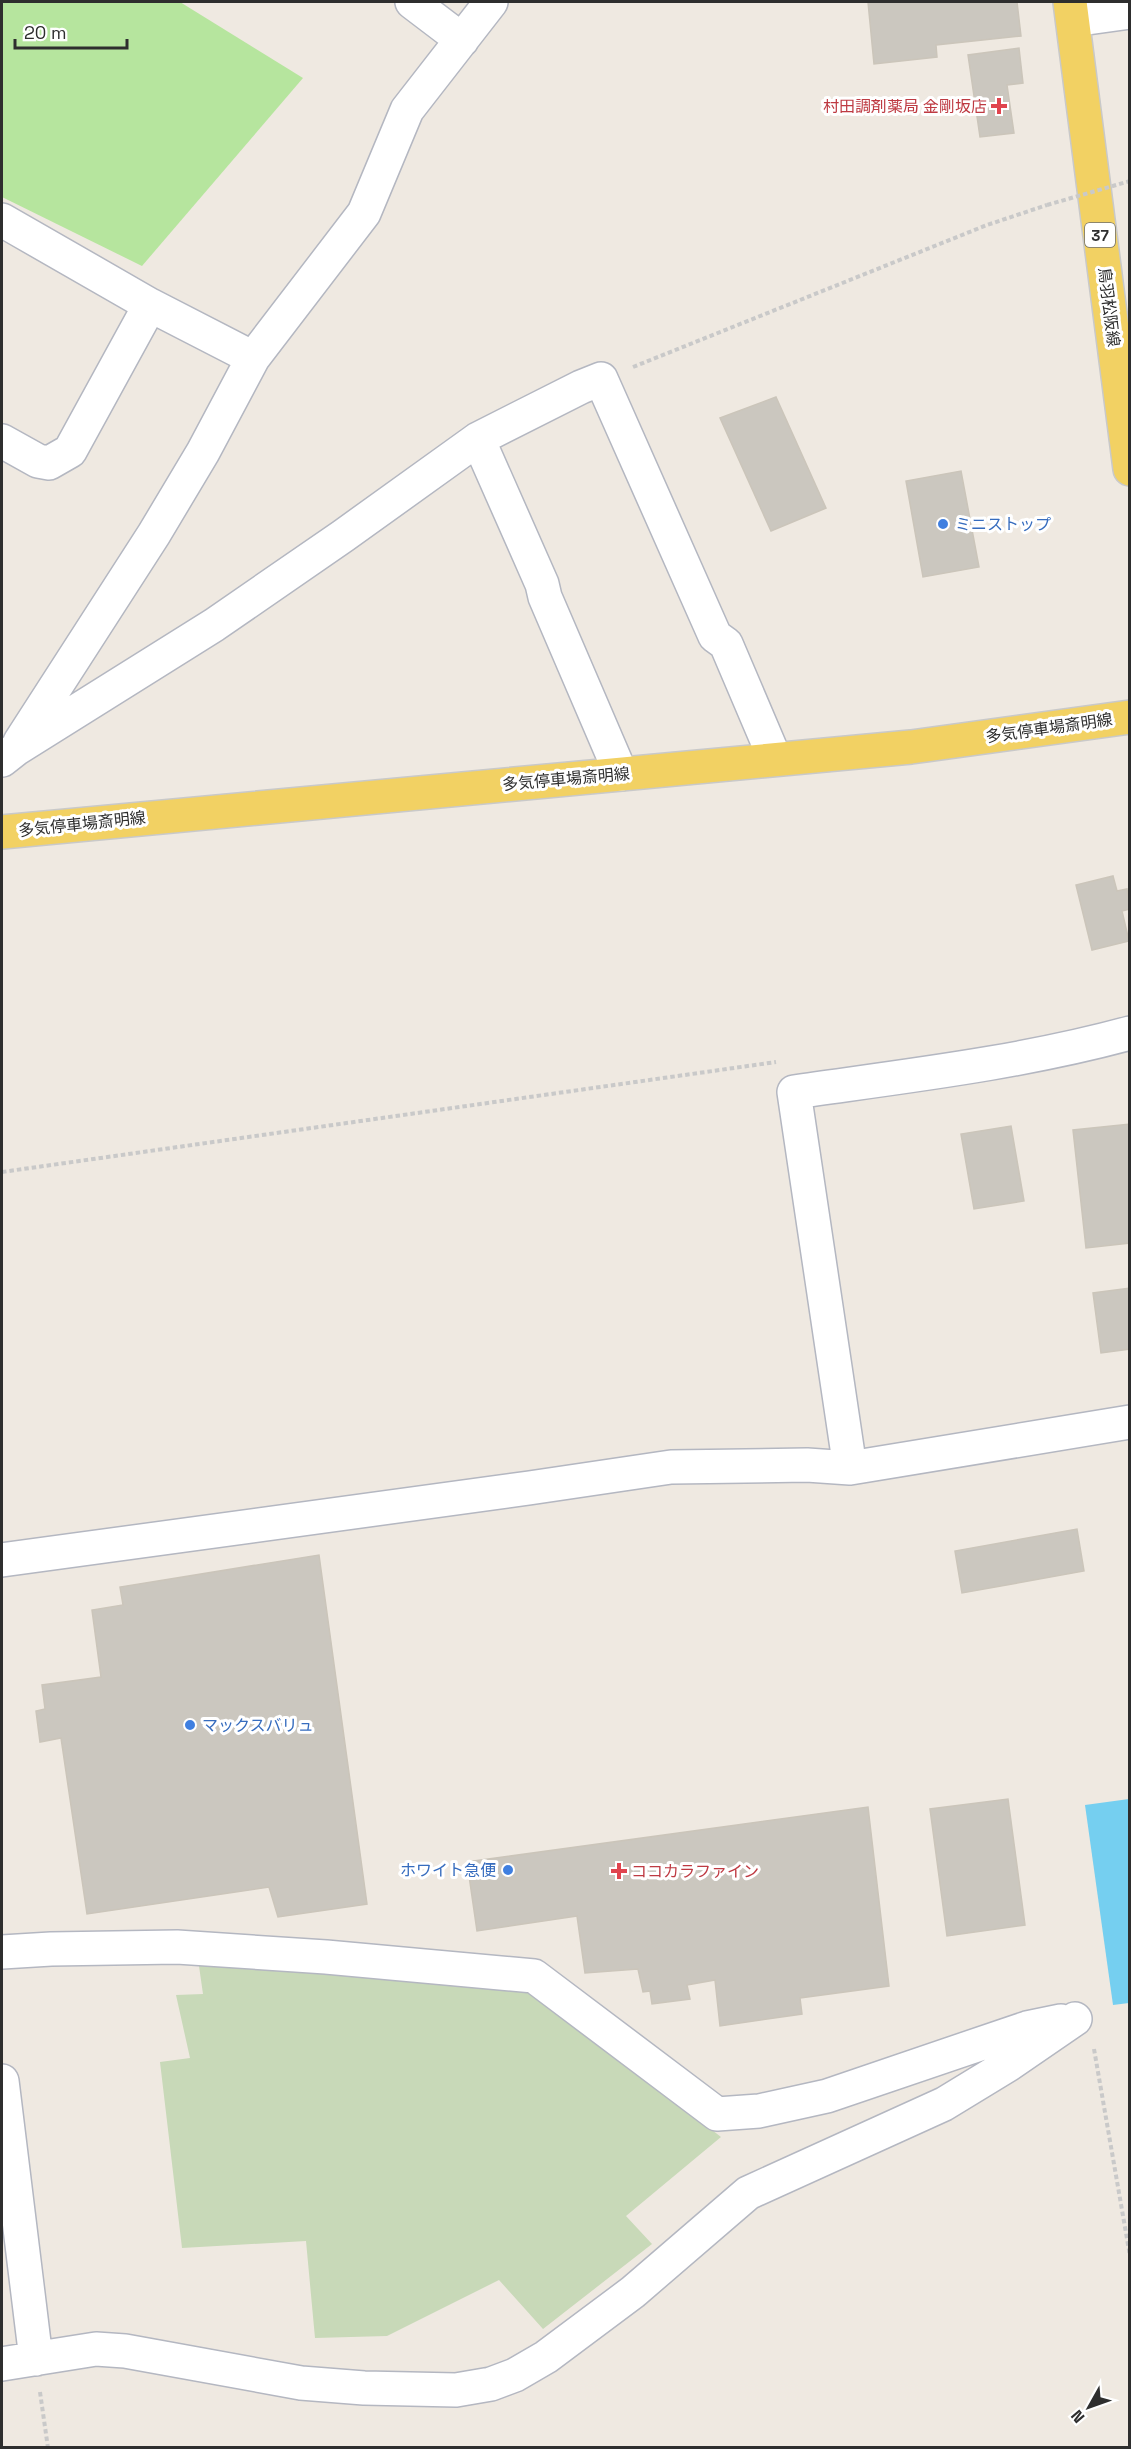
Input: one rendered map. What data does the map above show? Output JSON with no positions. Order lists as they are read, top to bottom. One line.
{"streets":{"main road":["37","鳥羽松阪線","多気停車場斎明線"]},"places":{"health":["村田調剤薬局 金剛坂店","ココカラファイン"],"other":["ミニストップ","マックスバリュ","ホワイト急便"]},"scale_bar":"20 m","north":"bottom left"}
